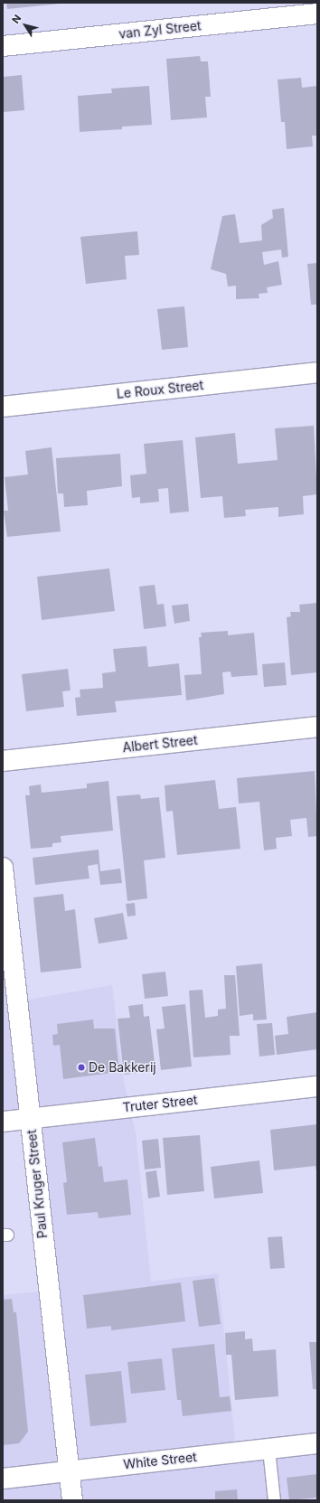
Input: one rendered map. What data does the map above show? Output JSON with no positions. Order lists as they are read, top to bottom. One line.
{"streets":{"street":["van Zyl Street","Le Roux Street","Albert Street","Truter Street","Paul Kruger Street","White Street"]},"crossings":[["Truter Street","Paul Kruger Street"],["Paul Kruger Street","White Street"]],"places":["De Bakkerij"],"north":"top left"}
